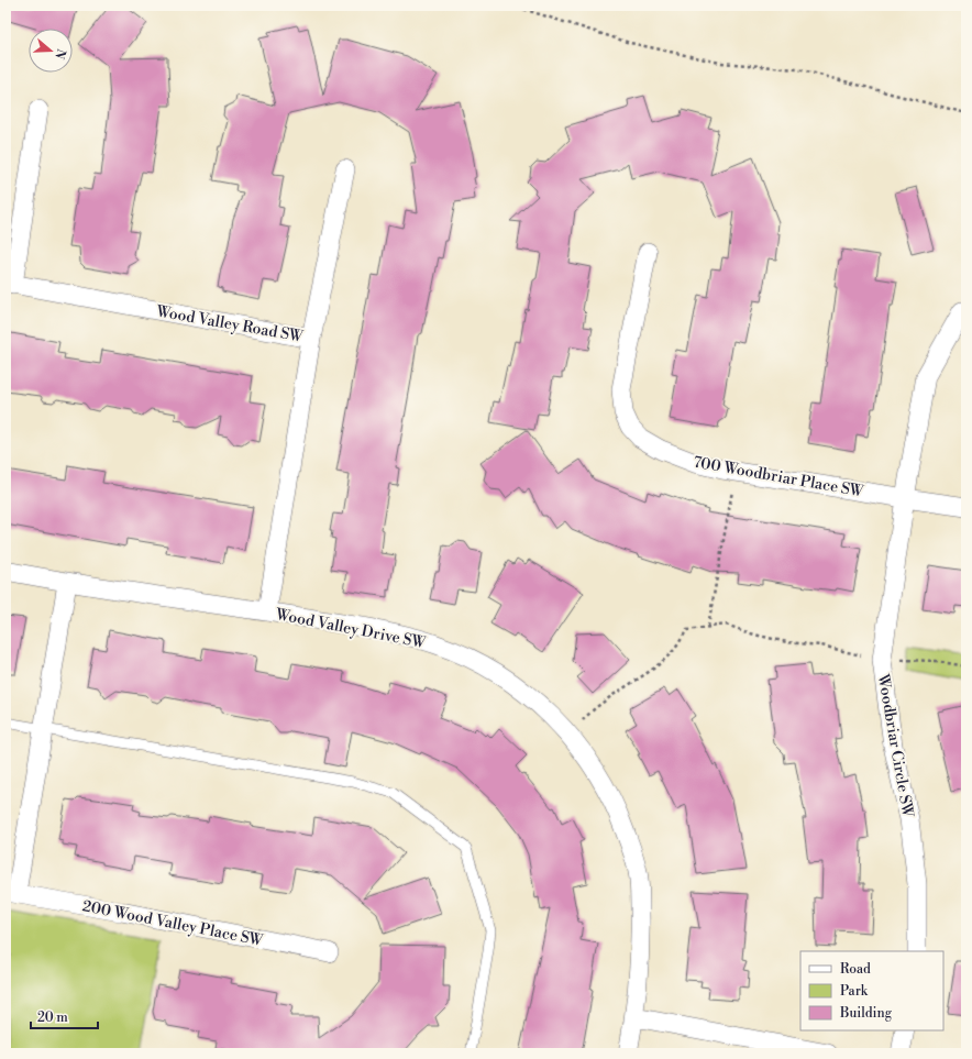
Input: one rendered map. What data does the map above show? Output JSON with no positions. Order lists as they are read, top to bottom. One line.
{"streets":{"street":["Wood Valley Road SW","700 Woodbriar Place SW","Wood Valley Drive SW","Woodbriar Circle SW","200 Wood Valley Place SW"]},"crossings":[["Wood Valley Road SW","Wood Valley Drive SW"],["700 Woodbriar Place SW","Woodbriar Circle SW"],["Wood Valley Drive SW","200 Wood Valley Place SW"]],"legend":["Road","Park","Building"],"scale_bar":"20 m","north":"right"}
